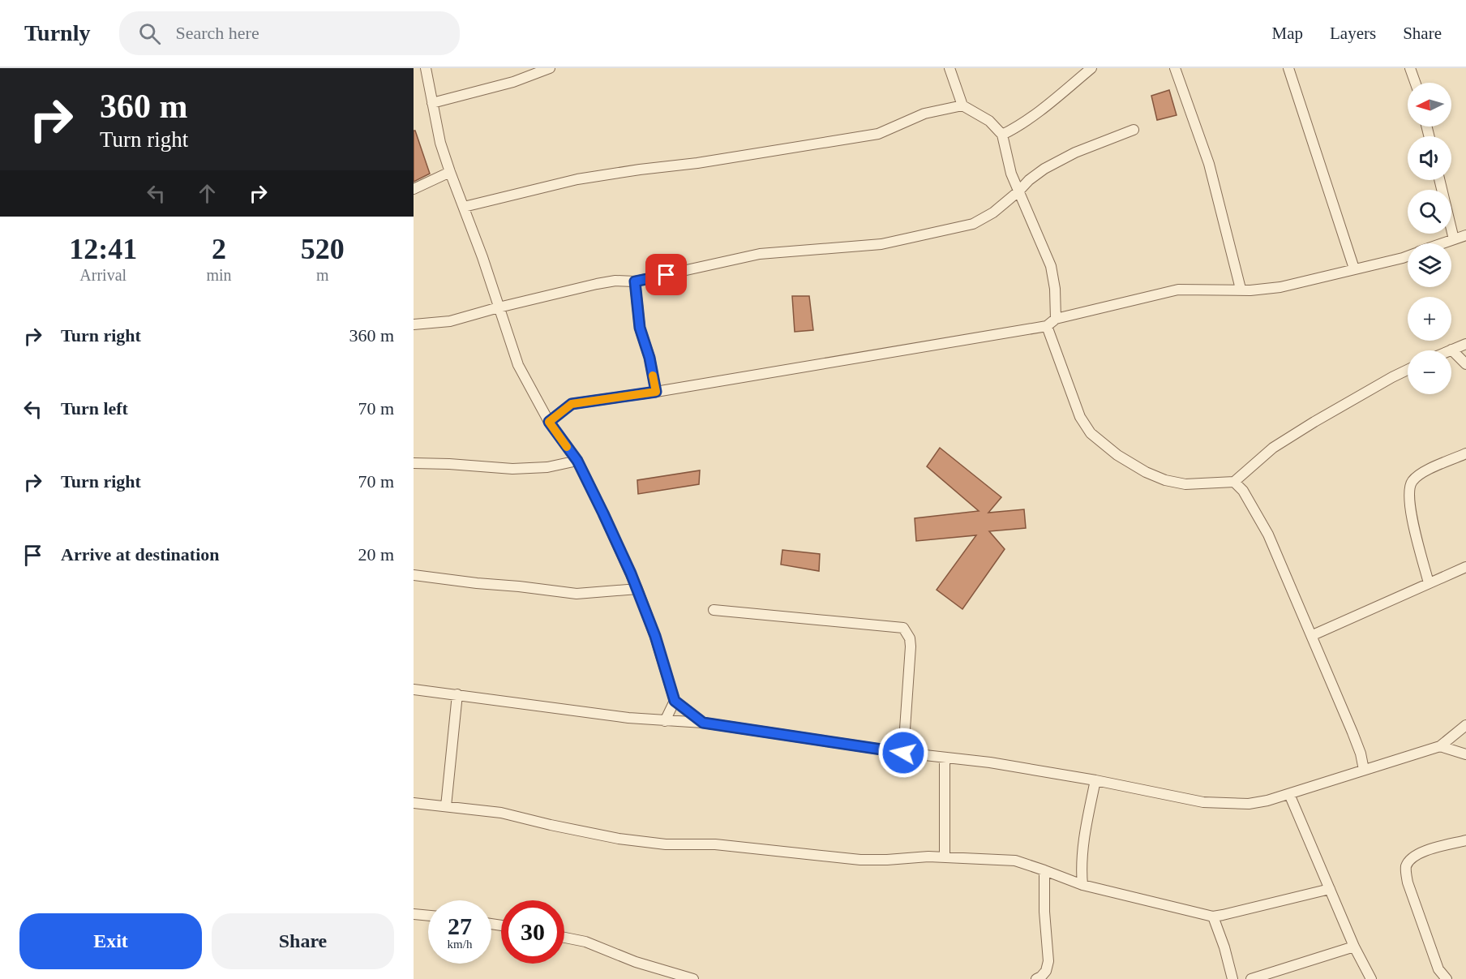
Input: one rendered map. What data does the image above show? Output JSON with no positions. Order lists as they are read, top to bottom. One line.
{"north":"left","page":{"header":"Turnly","search":"Search here","nav":["Map","Layers","Share"],"turn":["360 m","Turn right"],"map_buttons":["+","−"],"eta":["12:41","Arrival","2","min","520","m"],"list":[{"name":"Turn right","value":"360 m"},{"name":"Turn left","value":"70 m"},{"name":"Turn right","value":"70 m"},{"name":"Arrive at destination","value":"20 m"}],"speed":"27 km/h","limit":"30","buttons":["Exit","Share"]}}
